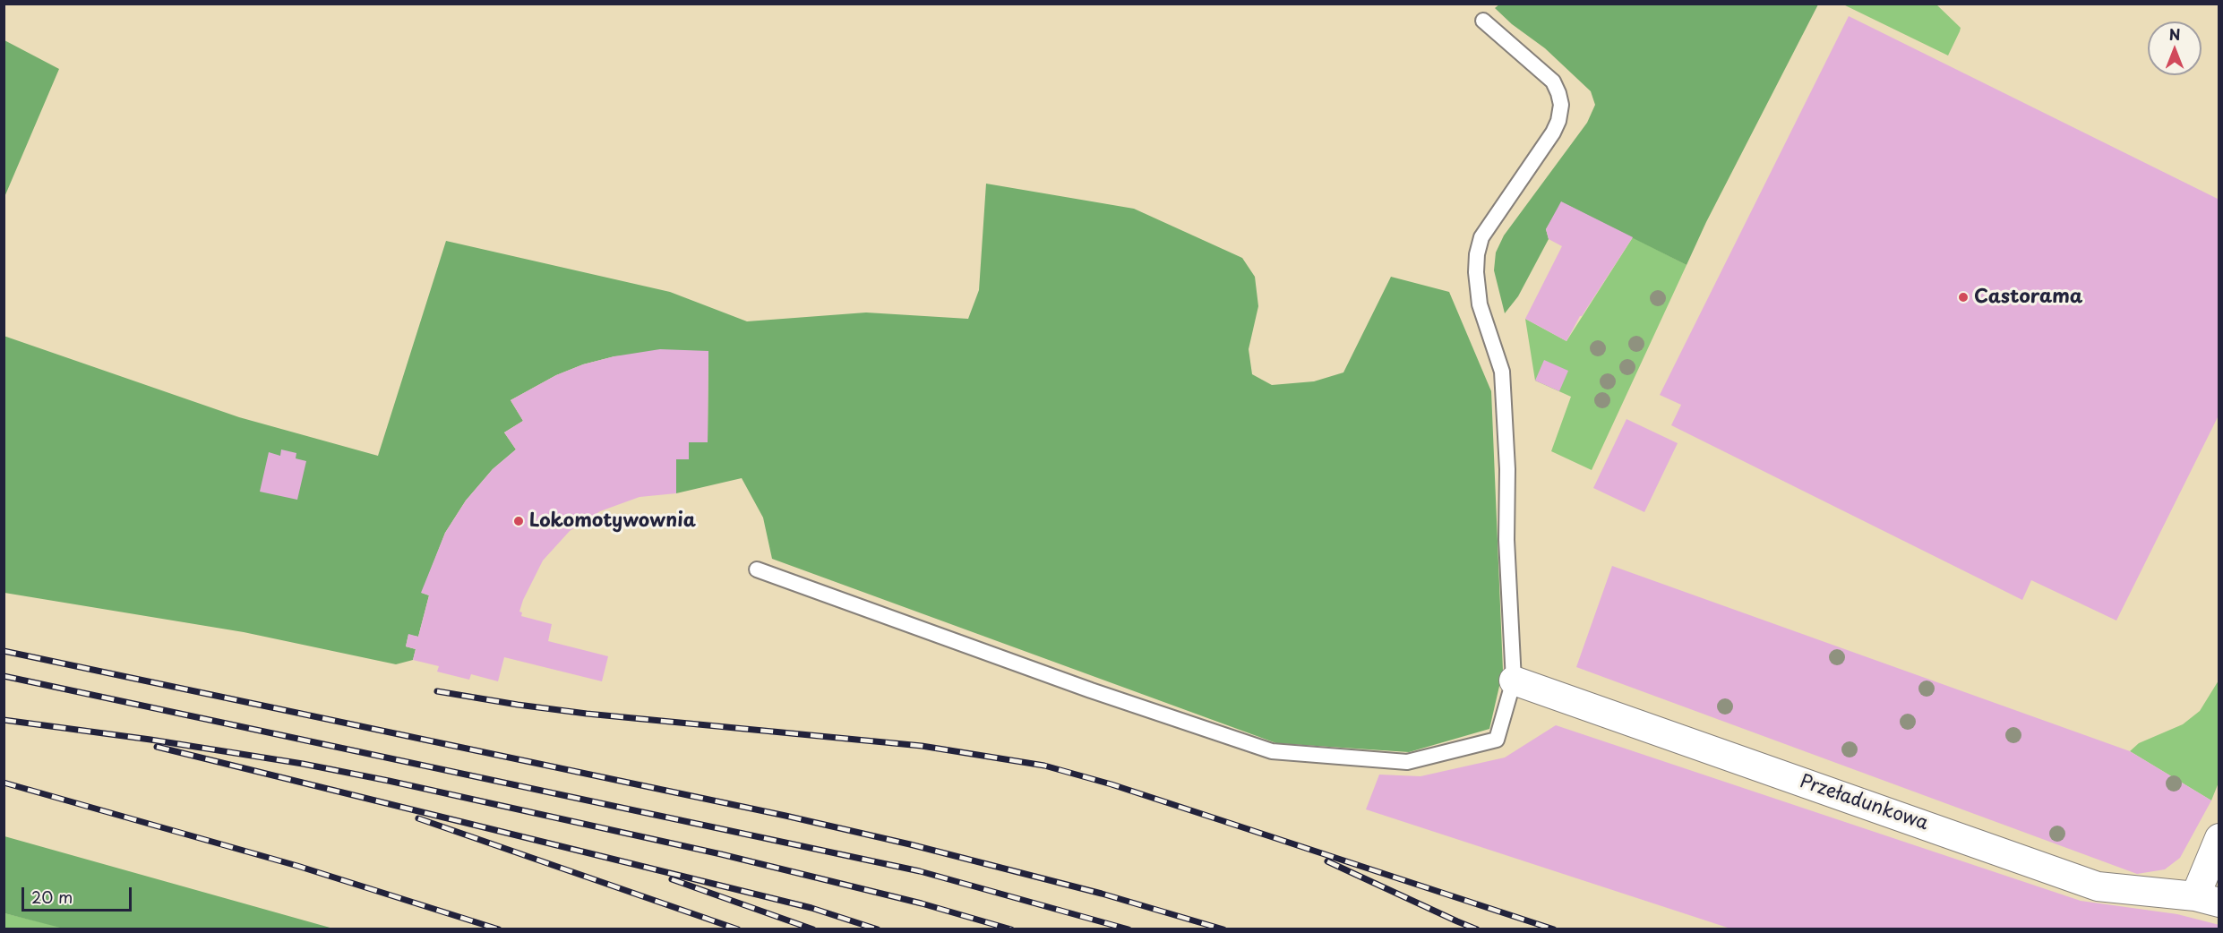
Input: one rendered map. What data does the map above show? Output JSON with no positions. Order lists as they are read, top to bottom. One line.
{"streets":{"street":["Przeładunkowa"]},"places":["Castorama","Lokomotywownia"],"scale_bar":"20 m","north":"top"}
